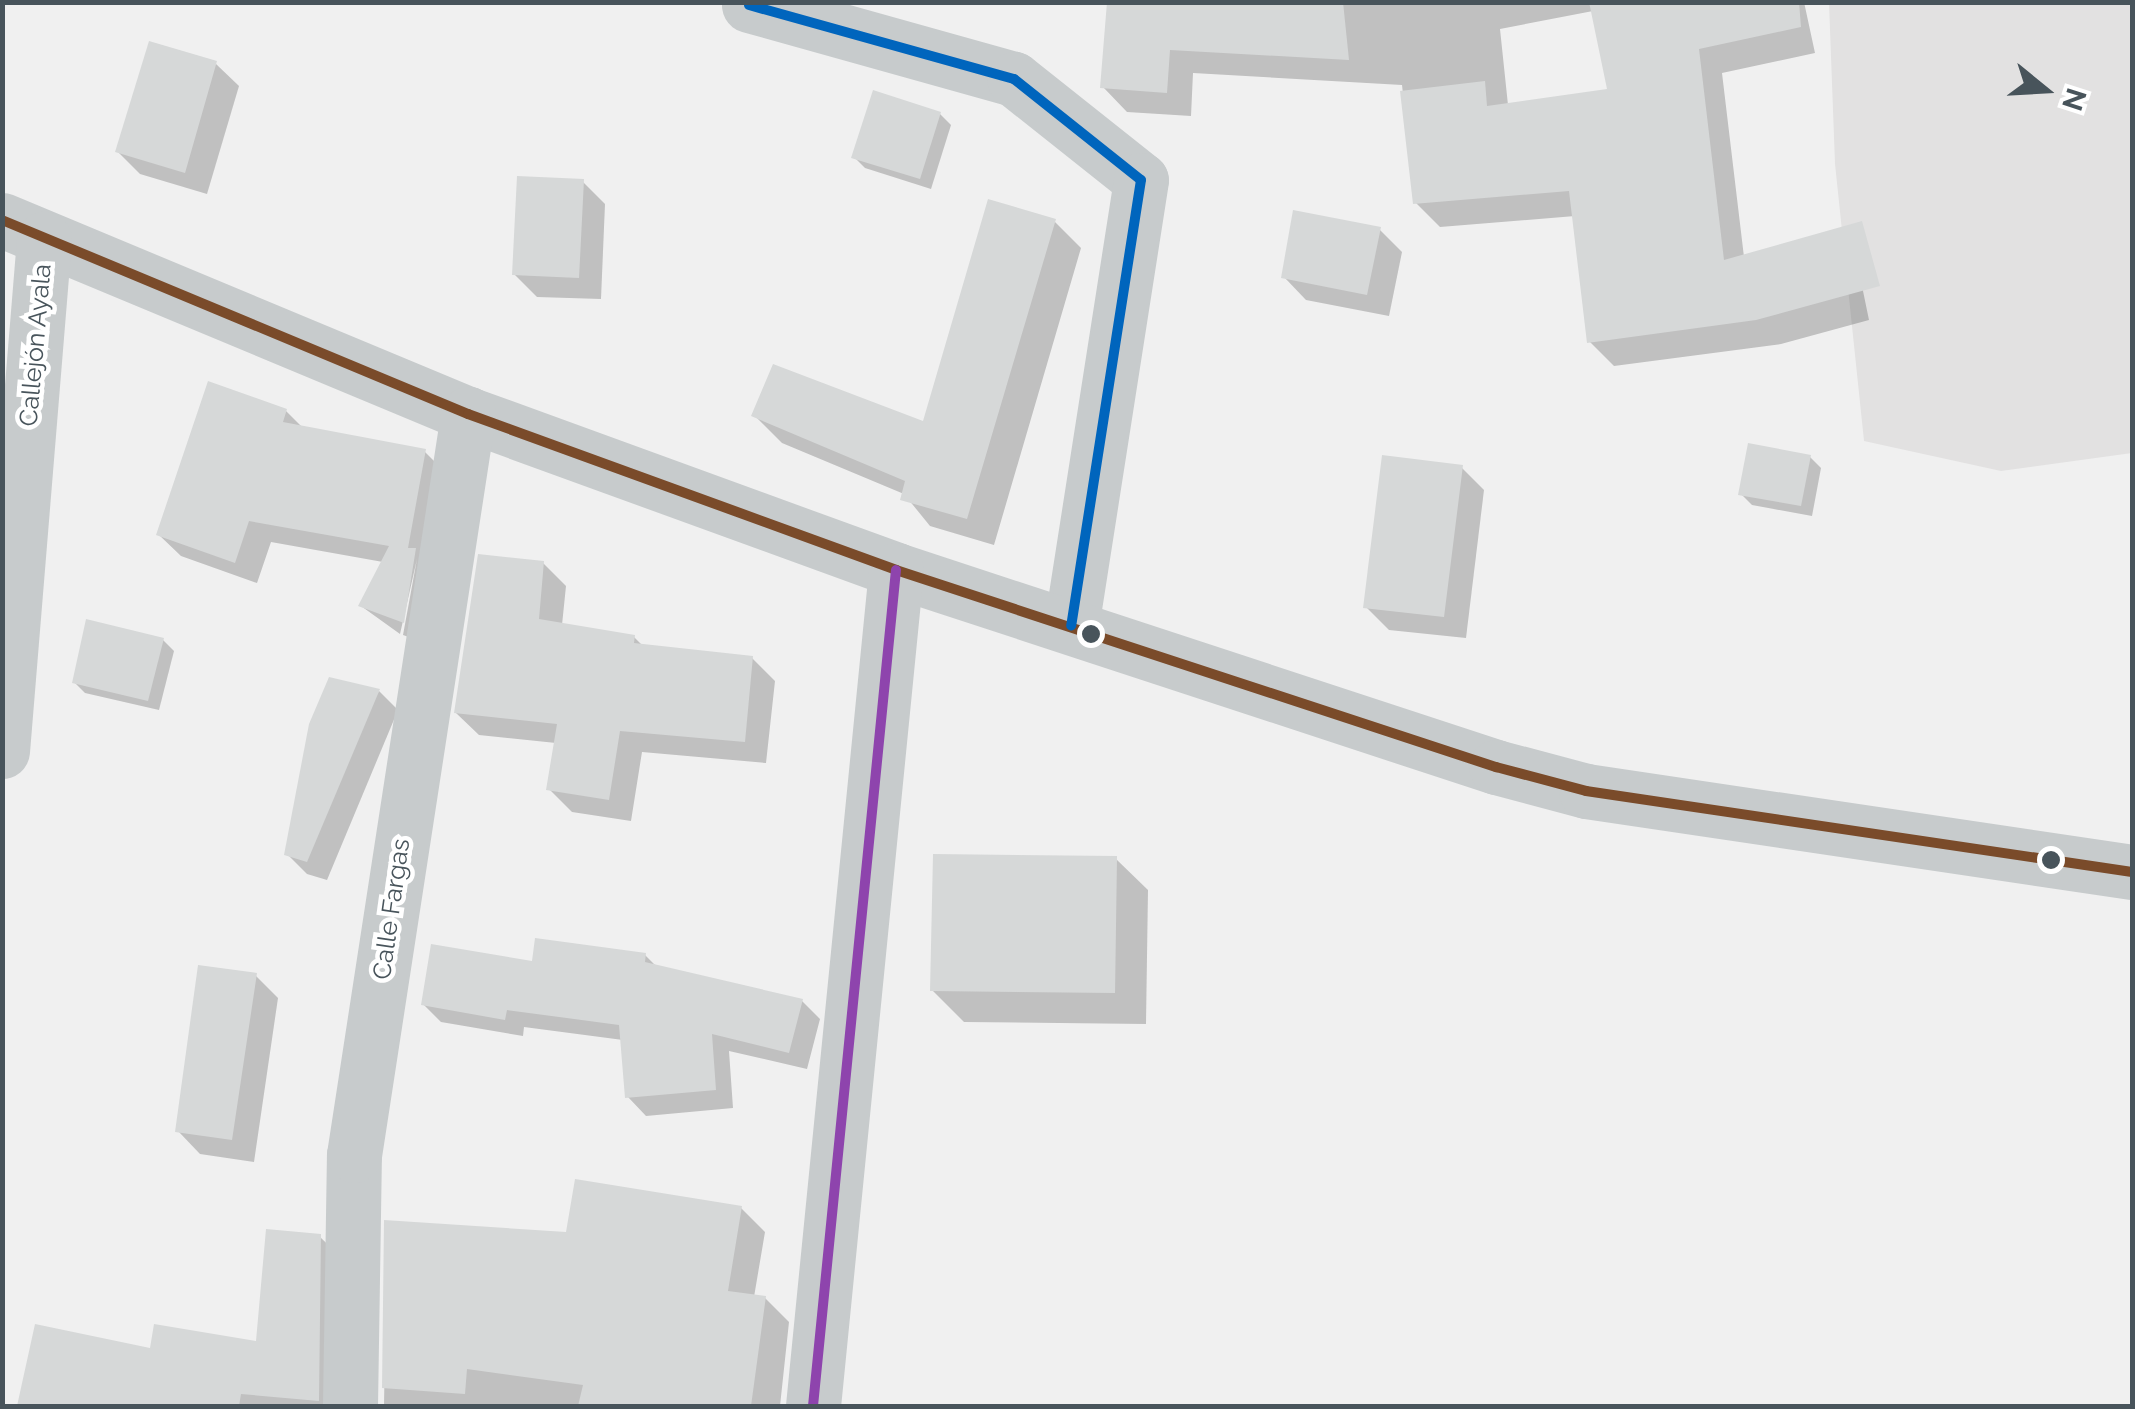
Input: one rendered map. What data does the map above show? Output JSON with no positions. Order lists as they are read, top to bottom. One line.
{"streets":{"street":["Callejón Ayala","Calle Fargas"]},"north":"right"}
